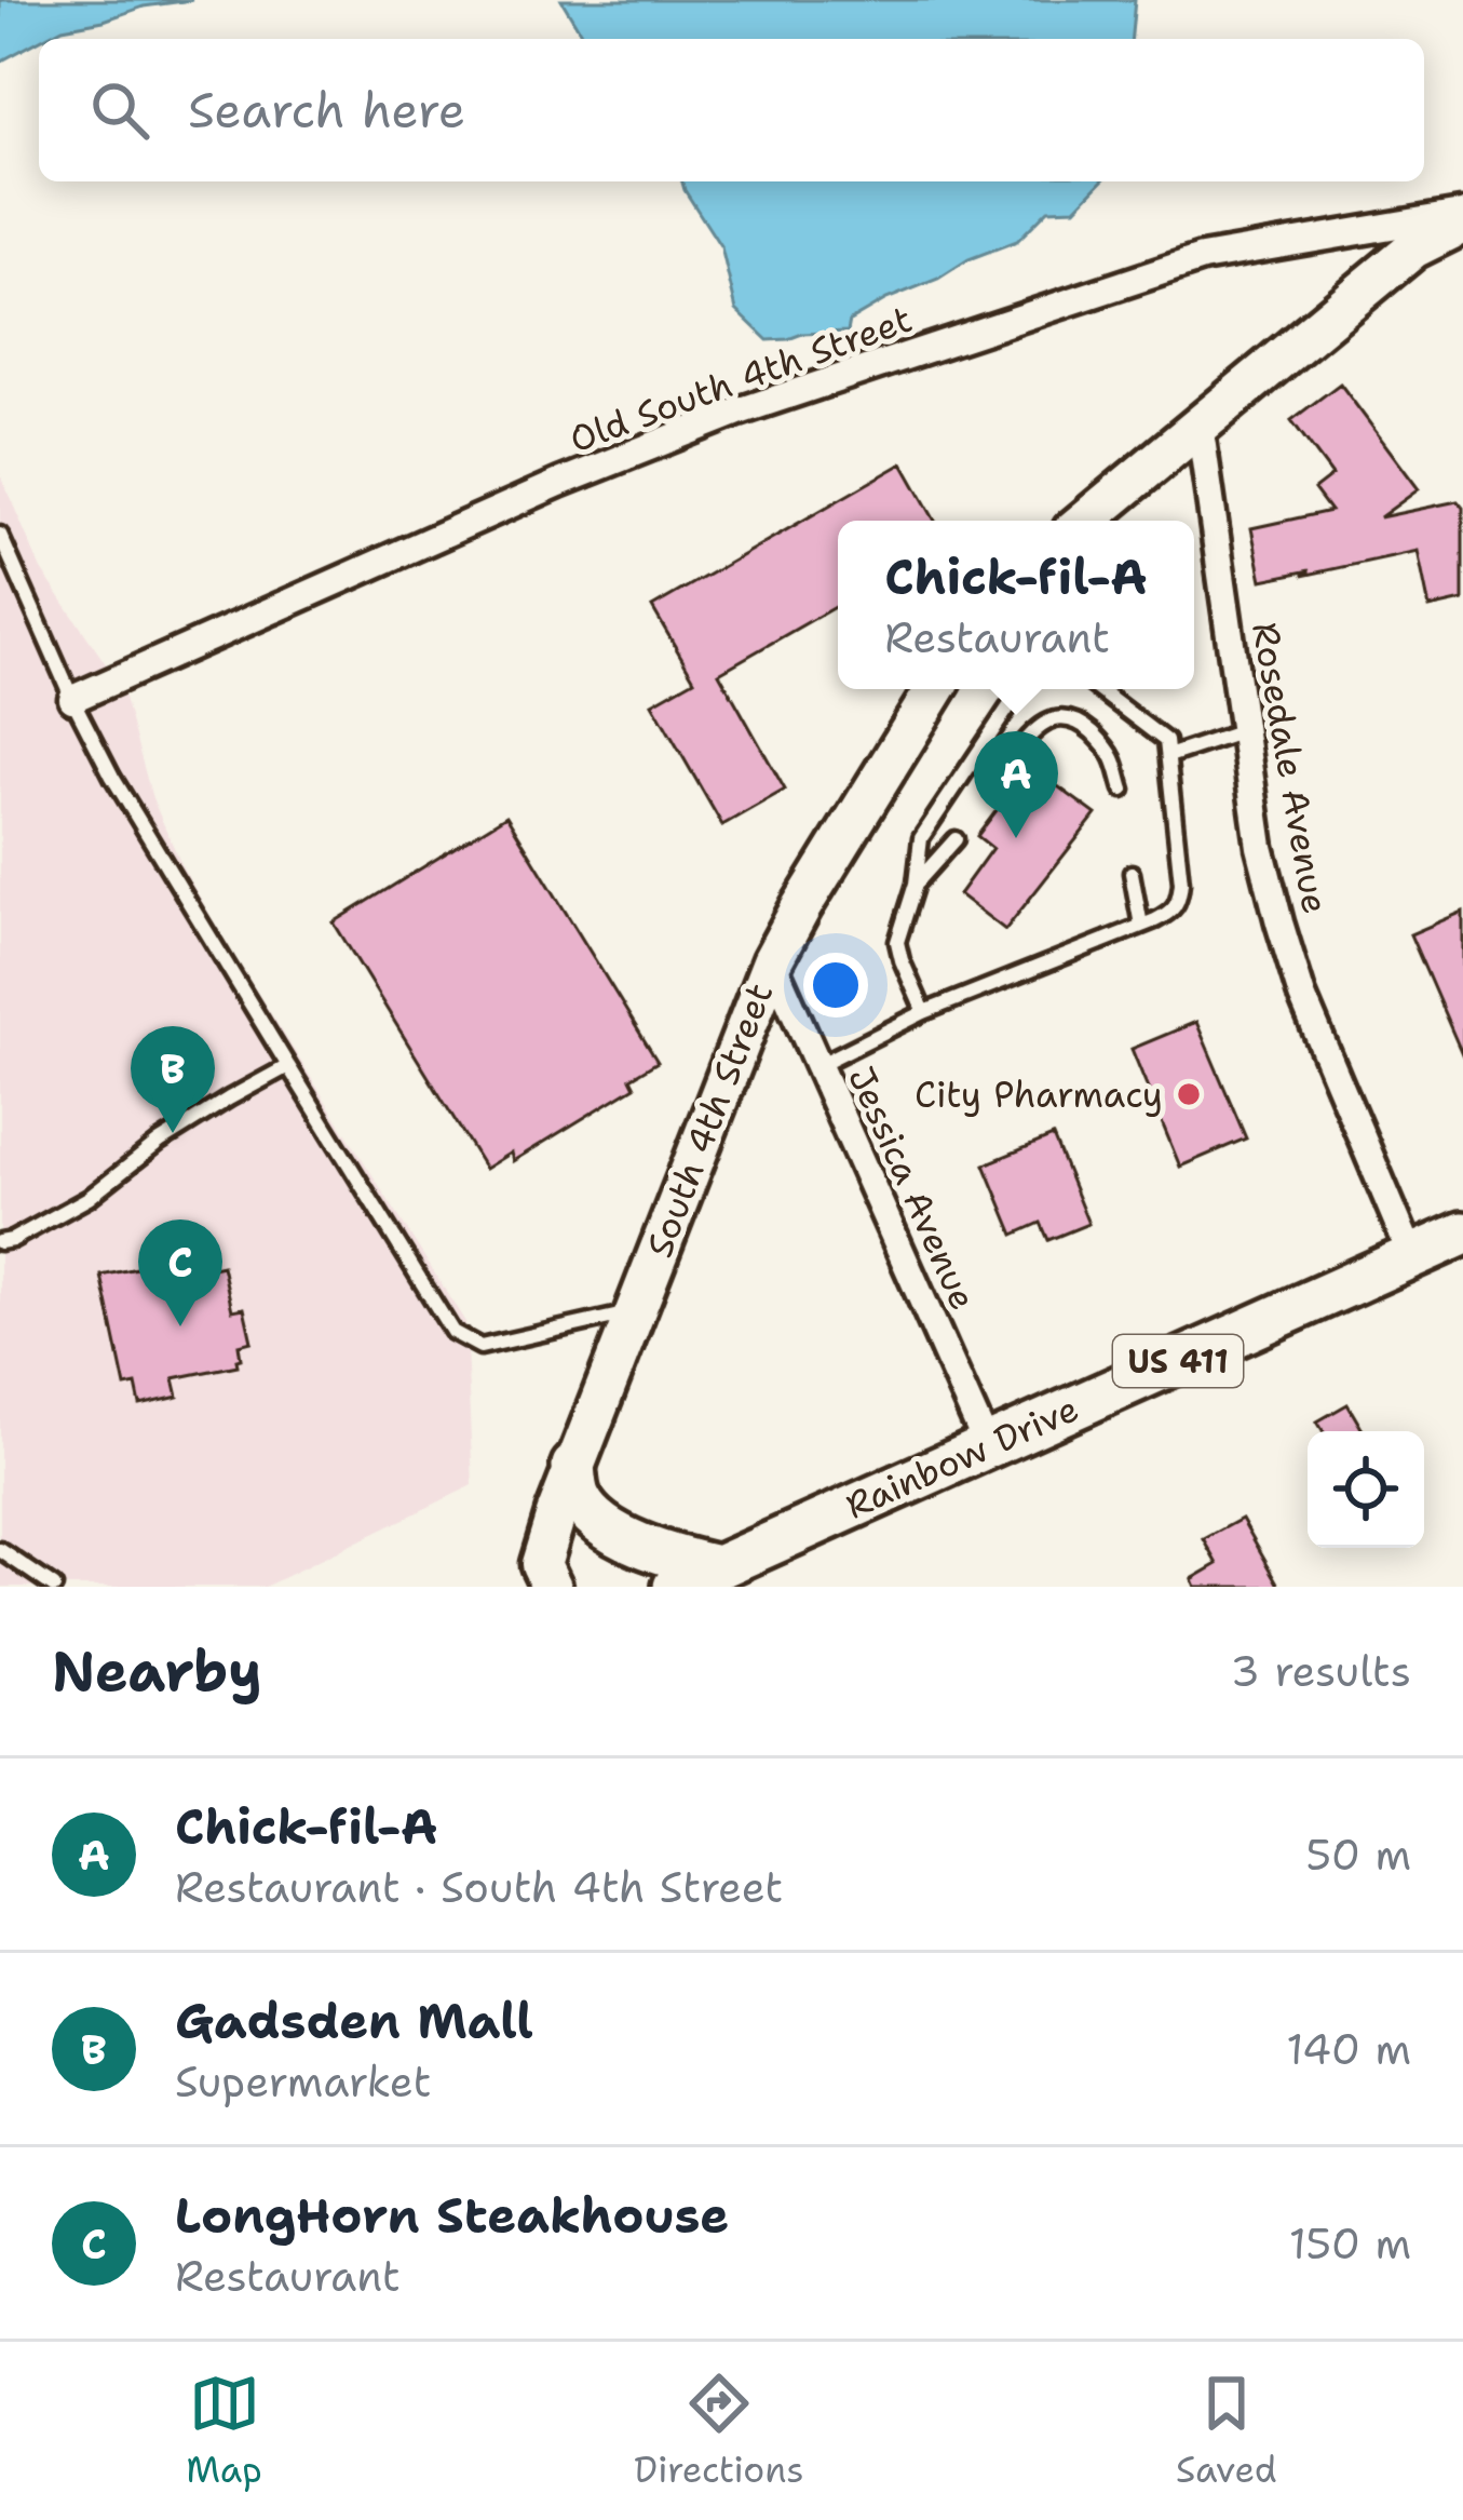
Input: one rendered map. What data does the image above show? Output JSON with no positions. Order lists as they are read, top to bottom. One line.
{"streets":{"main road":["US 411","Rainbow Drive"],"street":["Old South 4th Street","Rosedale Avenue","South 4th Street","Jessica Avenue"]},"crossings":[["Rosedale Avenue","Rainbow Drive"],["South 4th Street","Jessica Avenue"],["Jessica Avenue","Rainbow Drive"]],"places":["City Pharmacy"],"page":{"search":"Search here","popup":["Chick-fil-A","Restaurant"],"pins":["A","B","C"],"heading":["Nearby","3 results"],"list":[{"mark":"A","name":"Chick-fil-A","note":"Restaurant · South 4th Street","value":"50 m"},{"mark":"B","name":"Gadsden Mall","note":"Supermarket","value":"140 m"},{"mark":"C","name":"LongHorn Steakhouse","note":"Restaurant","value":"150 m"}],"nav":["Map","Directions","Saved"]}}
